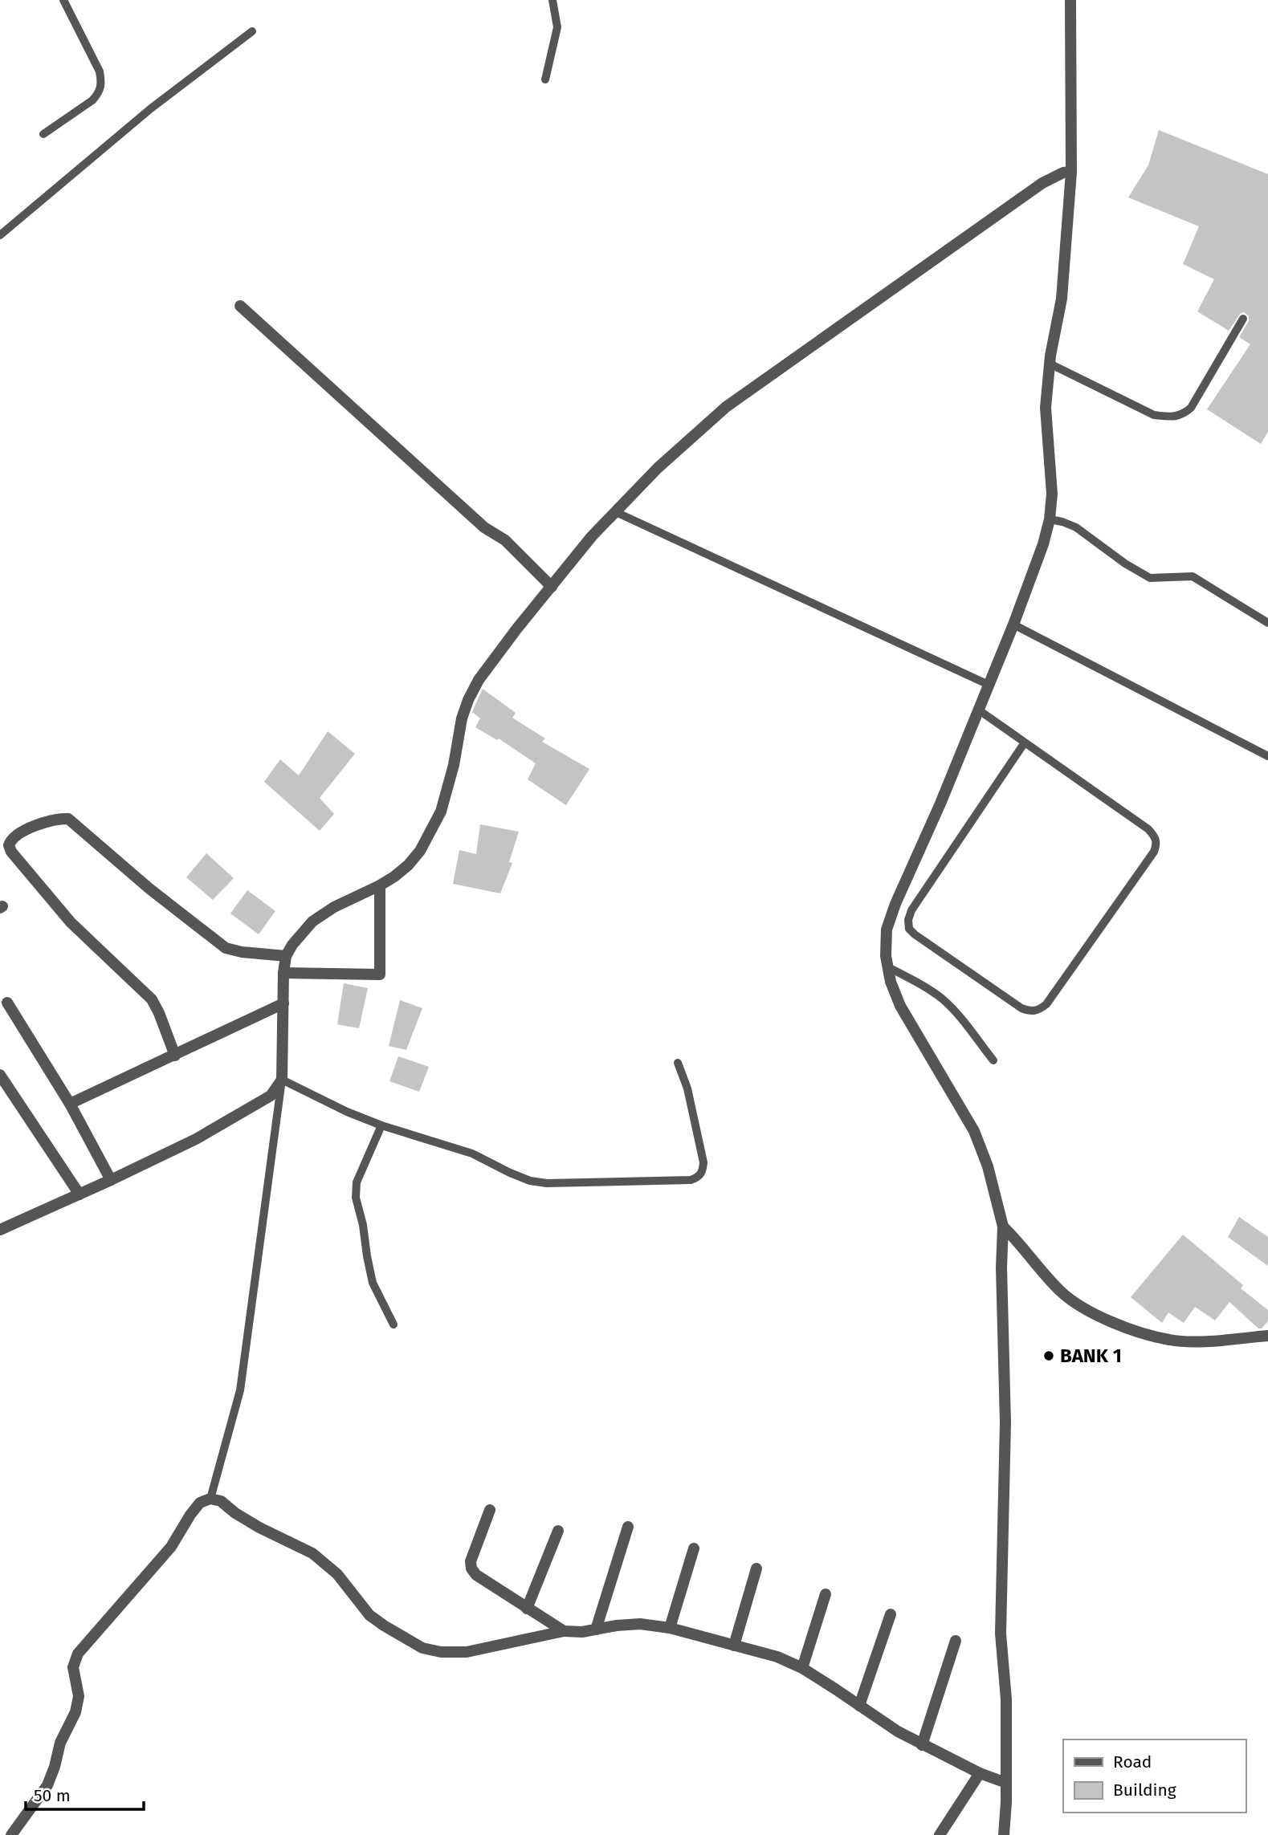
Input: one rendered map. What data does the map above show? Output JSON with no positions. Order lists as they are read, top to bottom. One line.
{"places":["BANK 1"],"legend":["Road","Building"],"scale_bar":"50 m"}
